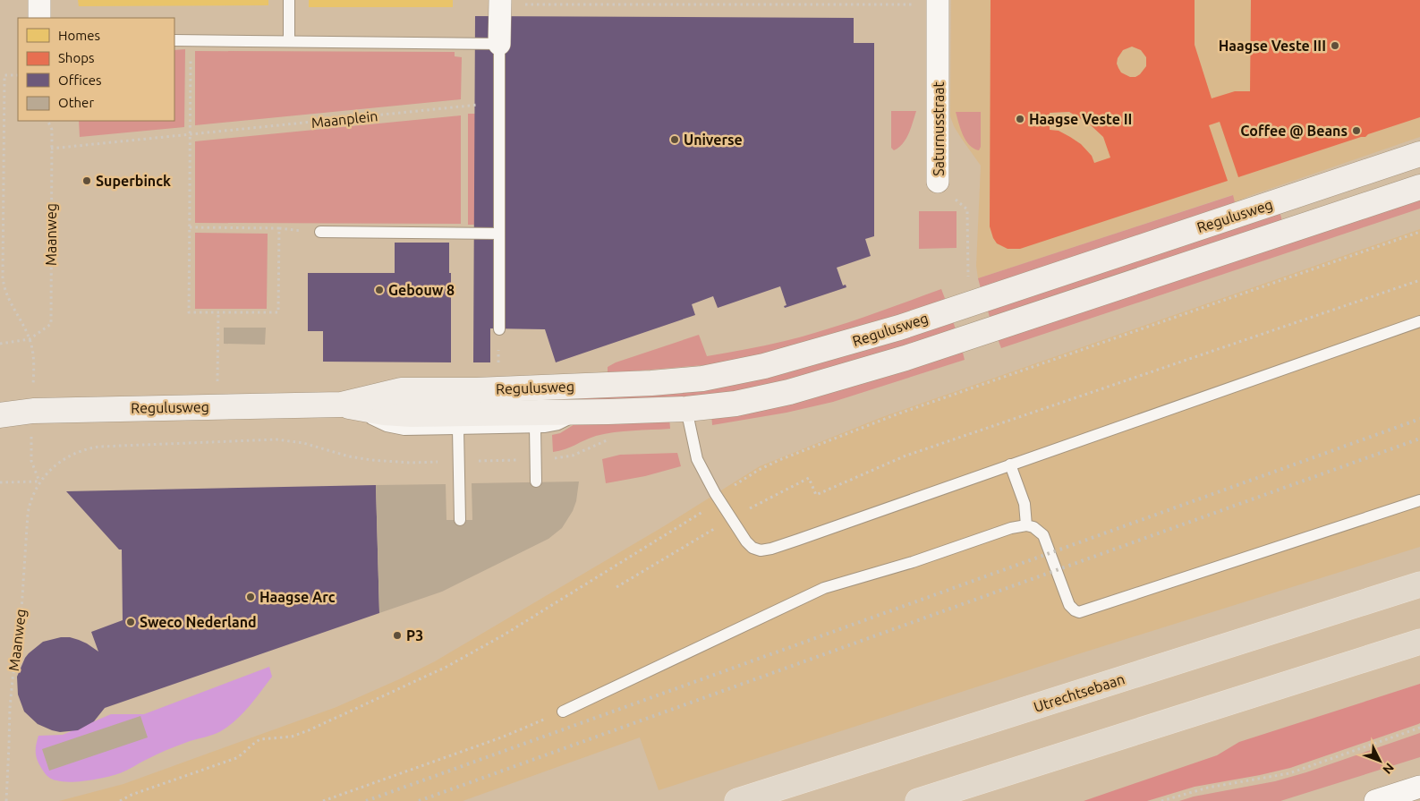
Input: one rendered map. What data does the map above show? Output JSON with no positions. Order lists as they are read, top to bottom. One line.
{"streets":{"highway":["Utrechtsebaan"],"main road":["Regulusweg"],"street":["Saturnusstraat"],"path":["Maanplein","Maanweg"]},"crossings":[["Maanplein","Maanweg"]],"places":["Haagse Veste III","Haagse Veste II","Coffee @ Beans","Universe","Superbinck","Gebouw 8","Haagse Arc","Sweco Nederland","P3"],"legend":["Homes","Shops","Offices","Other"],"north":"bottom right"}
